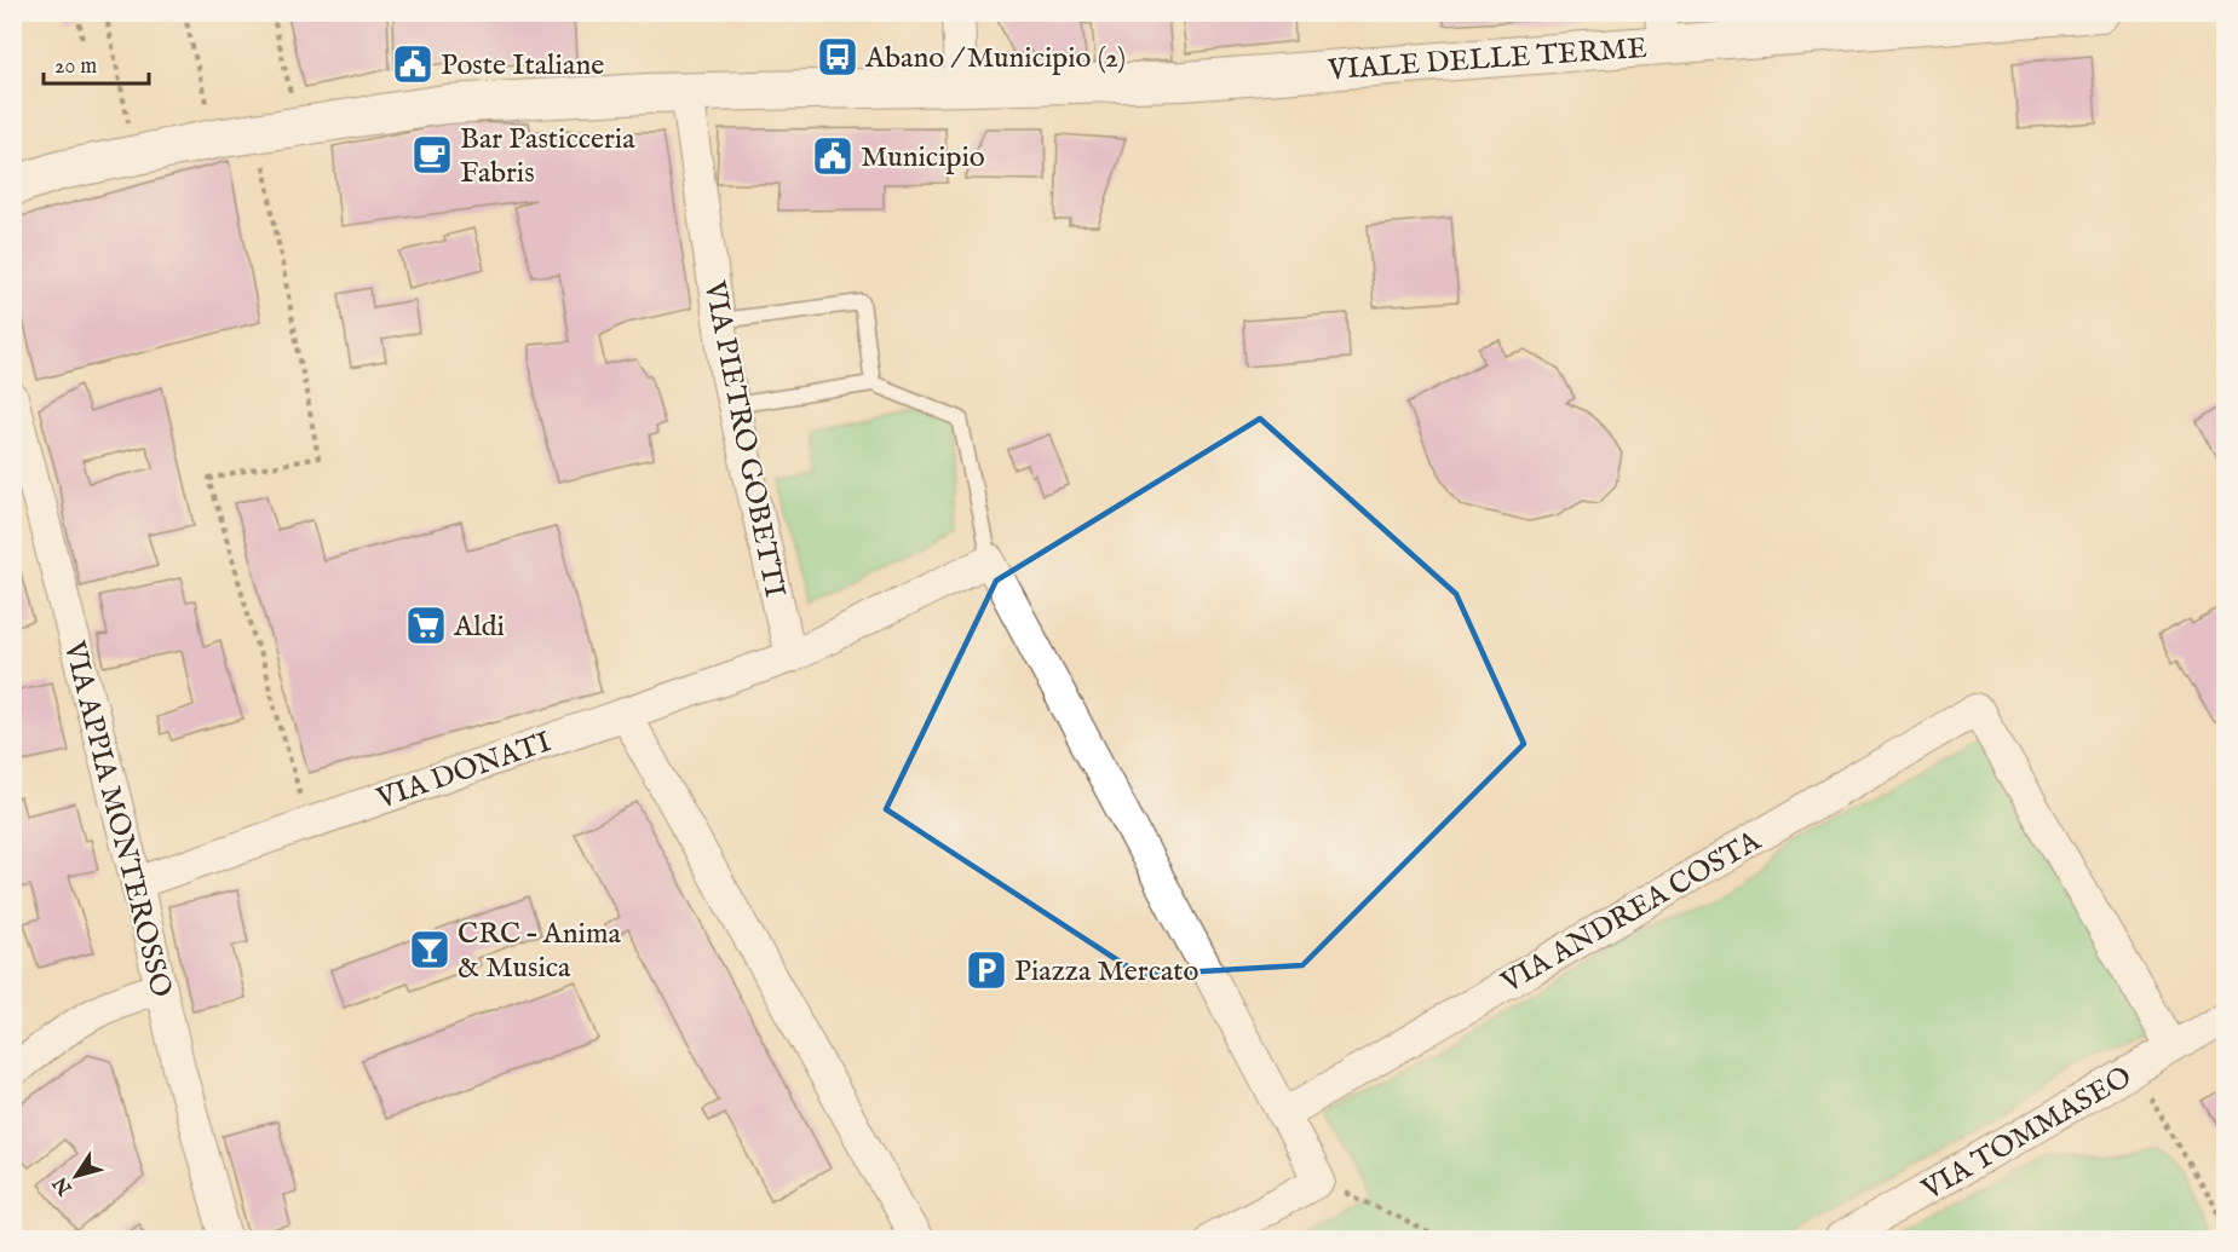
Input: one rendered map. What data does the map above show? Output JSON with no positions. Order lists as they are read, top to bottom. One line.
{"streets":{"street":["VIALE DELLE TERME","VIA PIETRO GOBETTI","VIA DONATI","VIA APPIA MONTEROSSO","VIA ANDREA COSTA","VIA TOMMASEO"]},"crossings":[["VIALE DELLE TERME","VIA PIETRO GOBETTI"],["VIA PIETRO GOBETTI","VIA DONATI"],["VIA DONATI","VIA APPIA MONTEROSSO"],["VIA ANDREA COSTA","VIA TOMMASEO"]],"places":{"bus stop":["Abano / Municipio (2)"],"public building":["Poste Italiane","Municipio"],"cafe":["Bar Pasticceria Fabris"],"supermarket":["Aldi"],"bar":["CRC – Anima & Musica"],"parking":["Piazza Mercato"]},"scale_bar":"20 m","north":"bottom left"}
